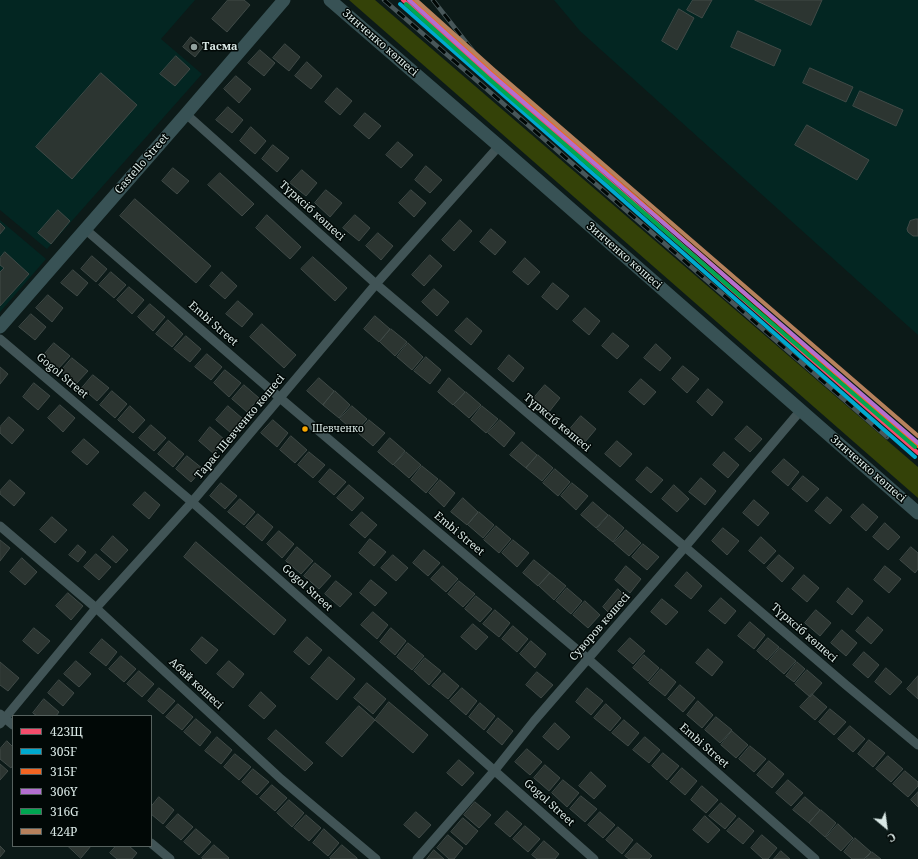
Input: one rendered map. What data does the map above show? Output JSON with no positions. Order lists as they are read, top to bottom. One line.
{"streets":{"main road":["Зинченко көшесі","Gastello Street"],"street":["Түрксіб көшесі","Embi Street","Gogol Street","Тарас Шевченко көшесі","Суворов көшесі","Абай көшесі"]},"crossings":[["Зинченко көшесі","Тарас Шевченко көшесі"],["Зинченко көшесі","Суворов көшесі"],["Gastello Street","Түрксіб көшесі"],["Gastello Street","Embi Street"],["Түрксіб көшесі","Тарас Шевченко көшесі"],["Түрксіб көшесі","Суворов көшесі"],["Embi Street","Тарас Шевченко көшесі"],["Embi Street","Суворов көшесі"],["Gogol Street","Тарас Шевченко көшесі"],["Gogol Street","Суворов көшесі"],["Тарас Шевченко көшесі","Абай көшесі"]],"places":["Тасма","Шевченко"],"lines":["transit line 423Щ","transit line 315F","transit line 306Y","transit line 424Р","transit line 305F","transit line 316G"],"legend":["423Щ","305F","315F","306Y","316G","424Р"],"north":"bottom right"}
